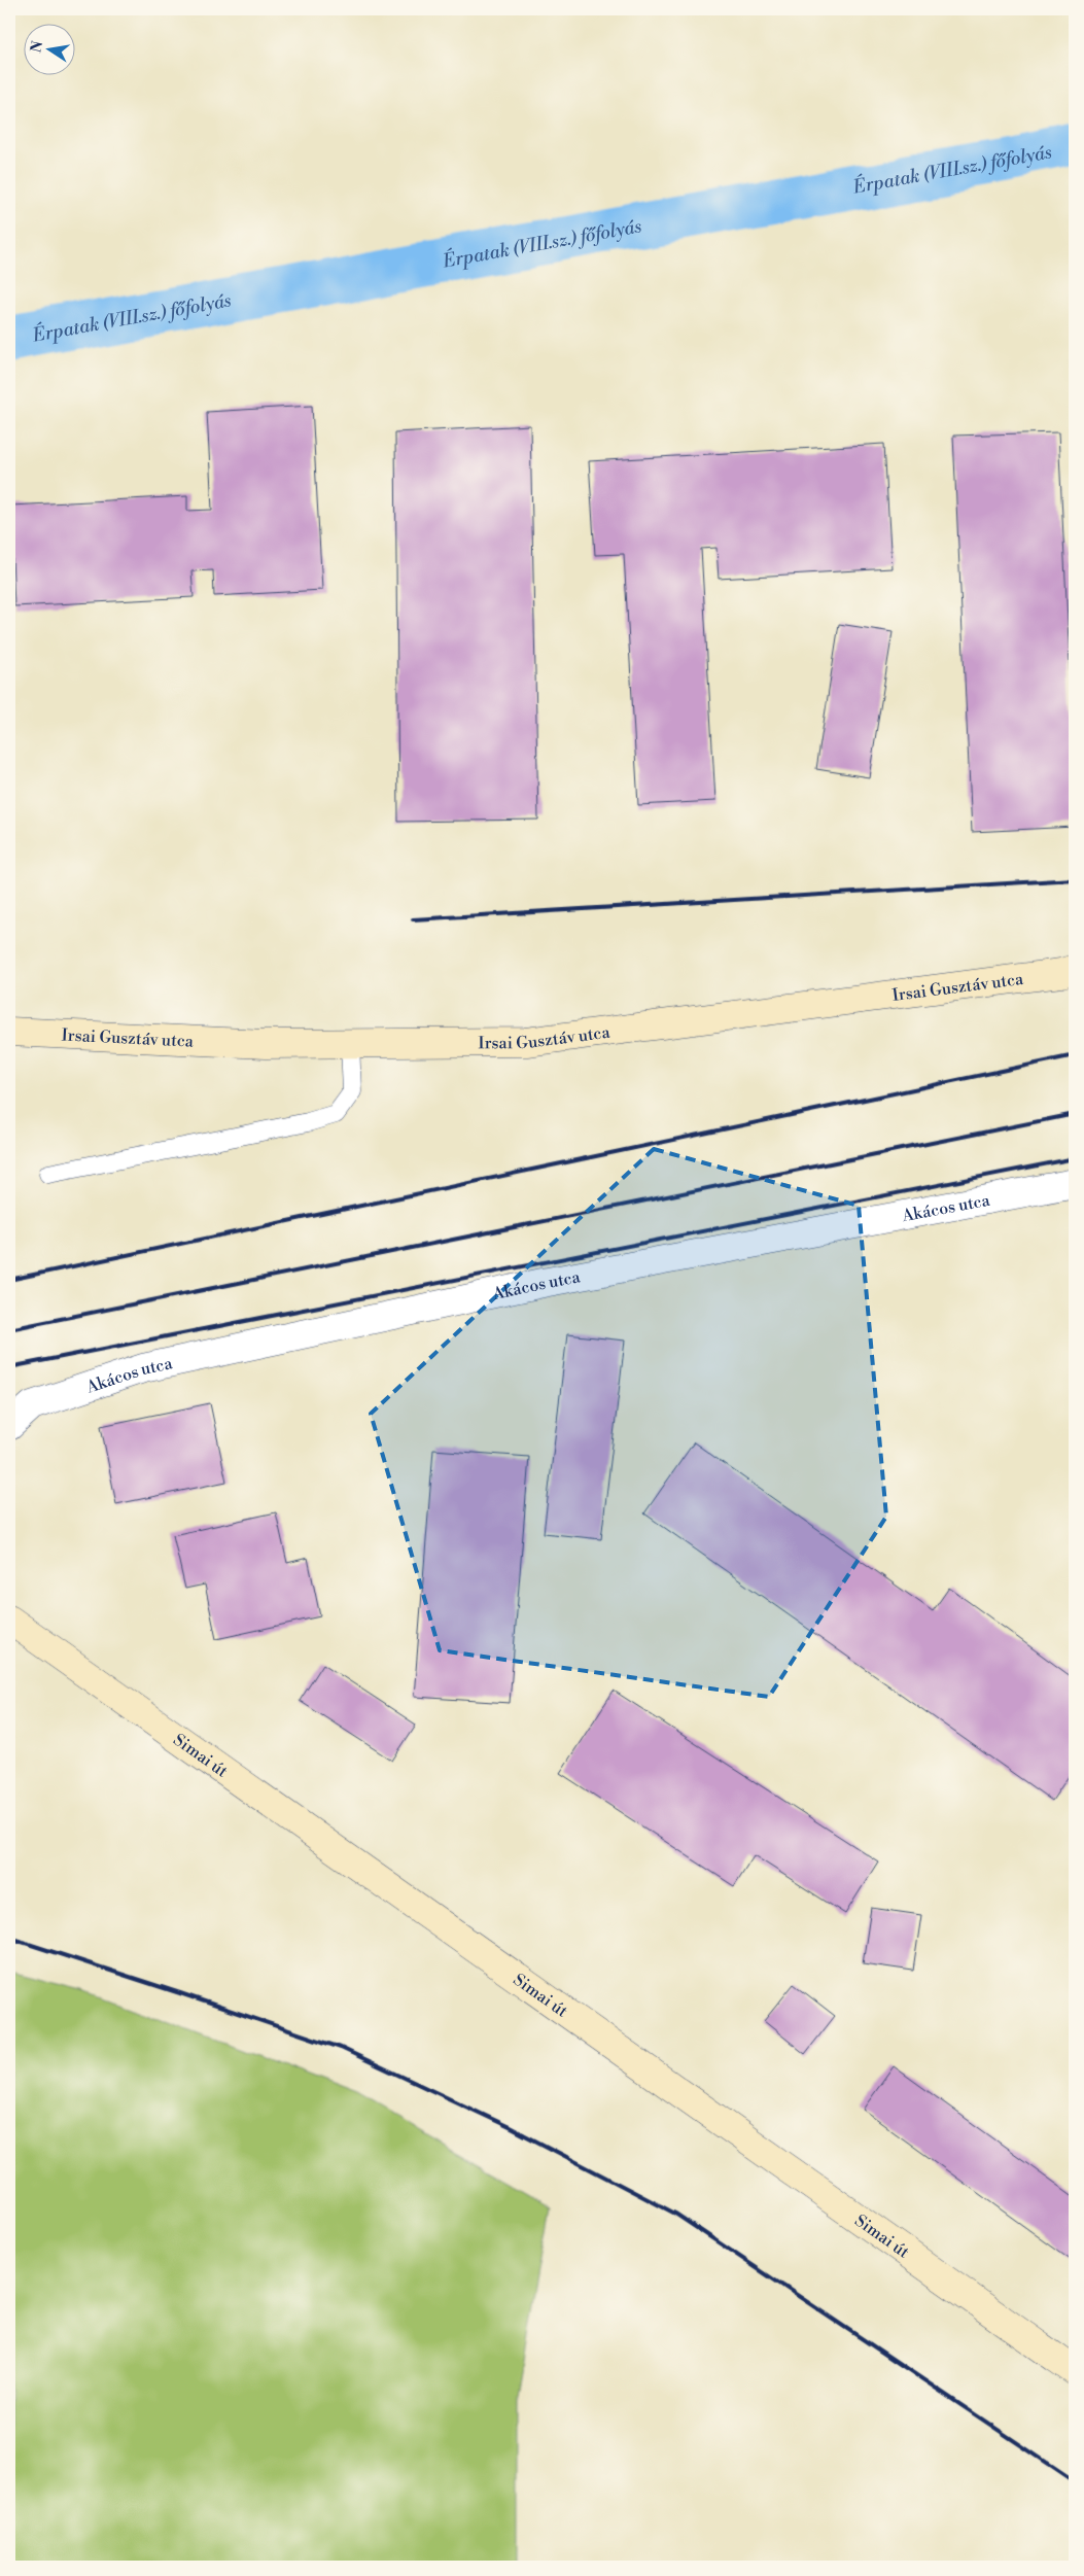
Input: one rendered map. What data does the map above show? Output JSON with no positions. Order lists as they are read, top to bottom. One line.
{"streets":{"main road":["Irsai Gusztáv utca","Simai út"],"street":["Akácos utca"]},"water":["Érpatak (VIII.sz.) főfolyás"],"north":"left"}
